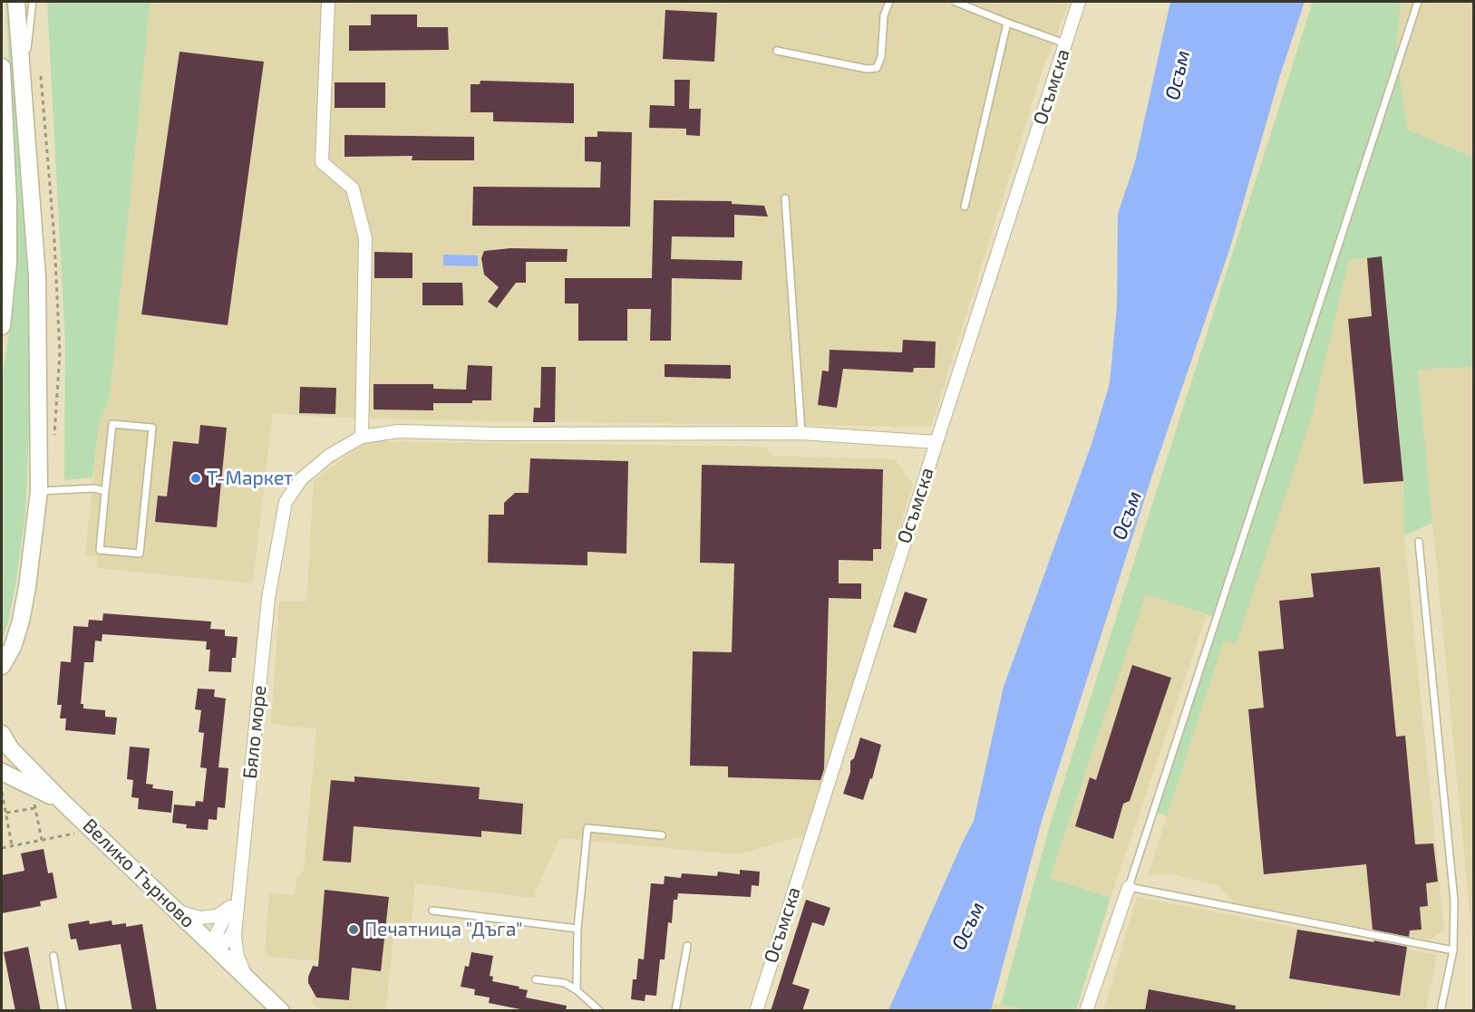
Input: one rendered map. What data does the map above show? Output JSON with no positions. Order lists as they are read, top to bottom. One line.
{"streets":{"street":["Осъмска","Бяло море","Велико Търново"]},"crossings":[["Бяло море","Велико Търново"]],"water":["Осъм"],"places":["Т-Маркет","Печатница \"Дъга\""]}
